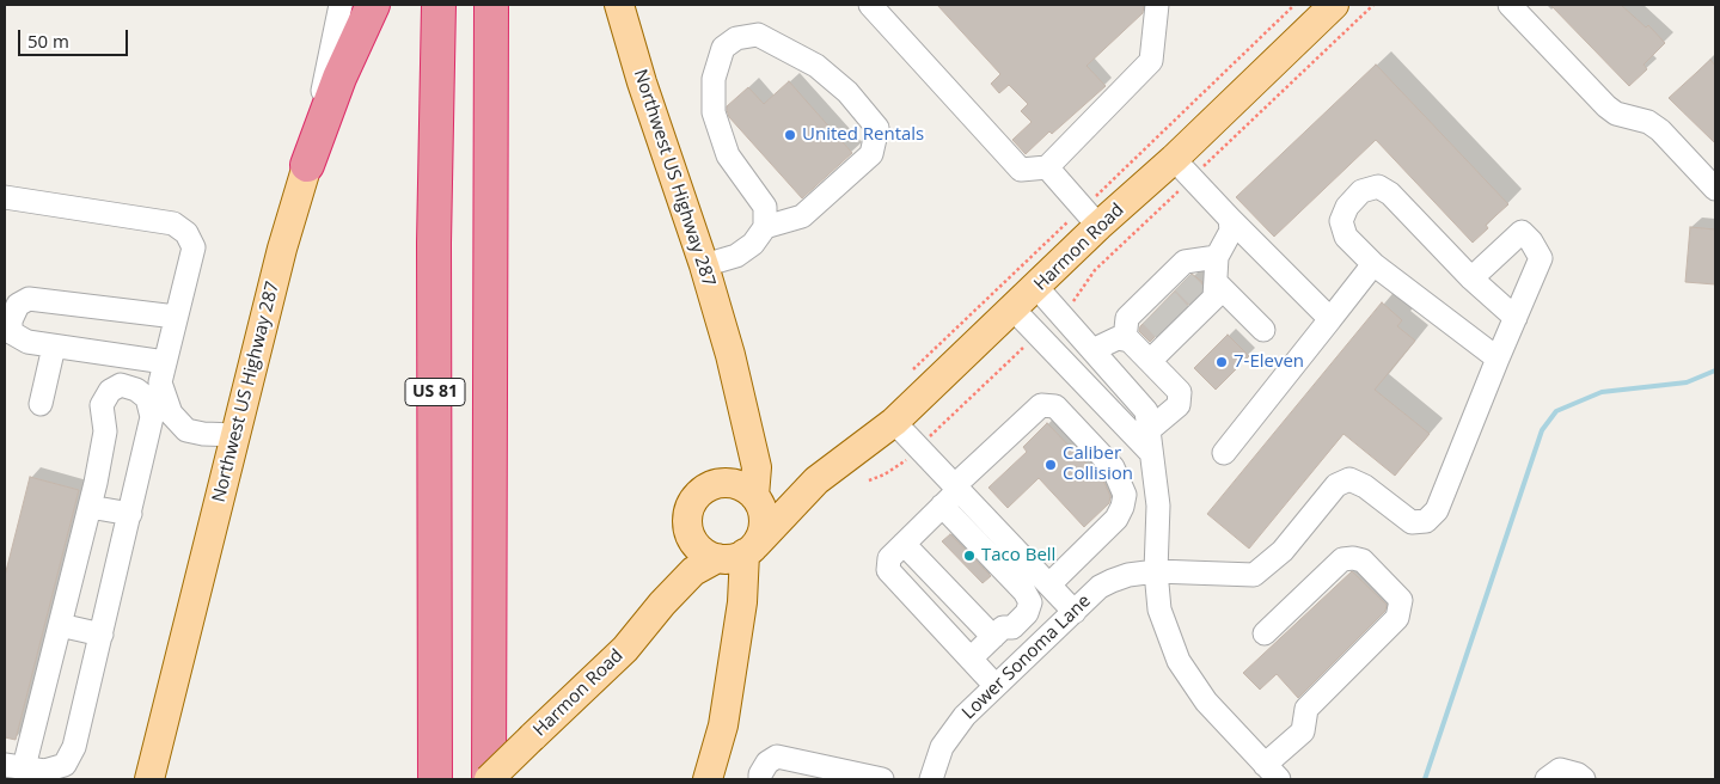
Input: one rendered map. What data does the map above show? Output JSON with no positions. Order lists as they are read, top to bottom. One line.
{"streets":{"highway":["US 81"],"main road":["Northwest US Highway 287","Harmon Road"],"street":["Lower Sonoma Lane"]},"crossings":[["Northwest US Highway 287","Harmon Road"],["Harmon Road","US 81"]],"places":["United Rentals","7-Eleven","Caliber Collision","Taco Bell"],"scale_bar":"50 m"}
